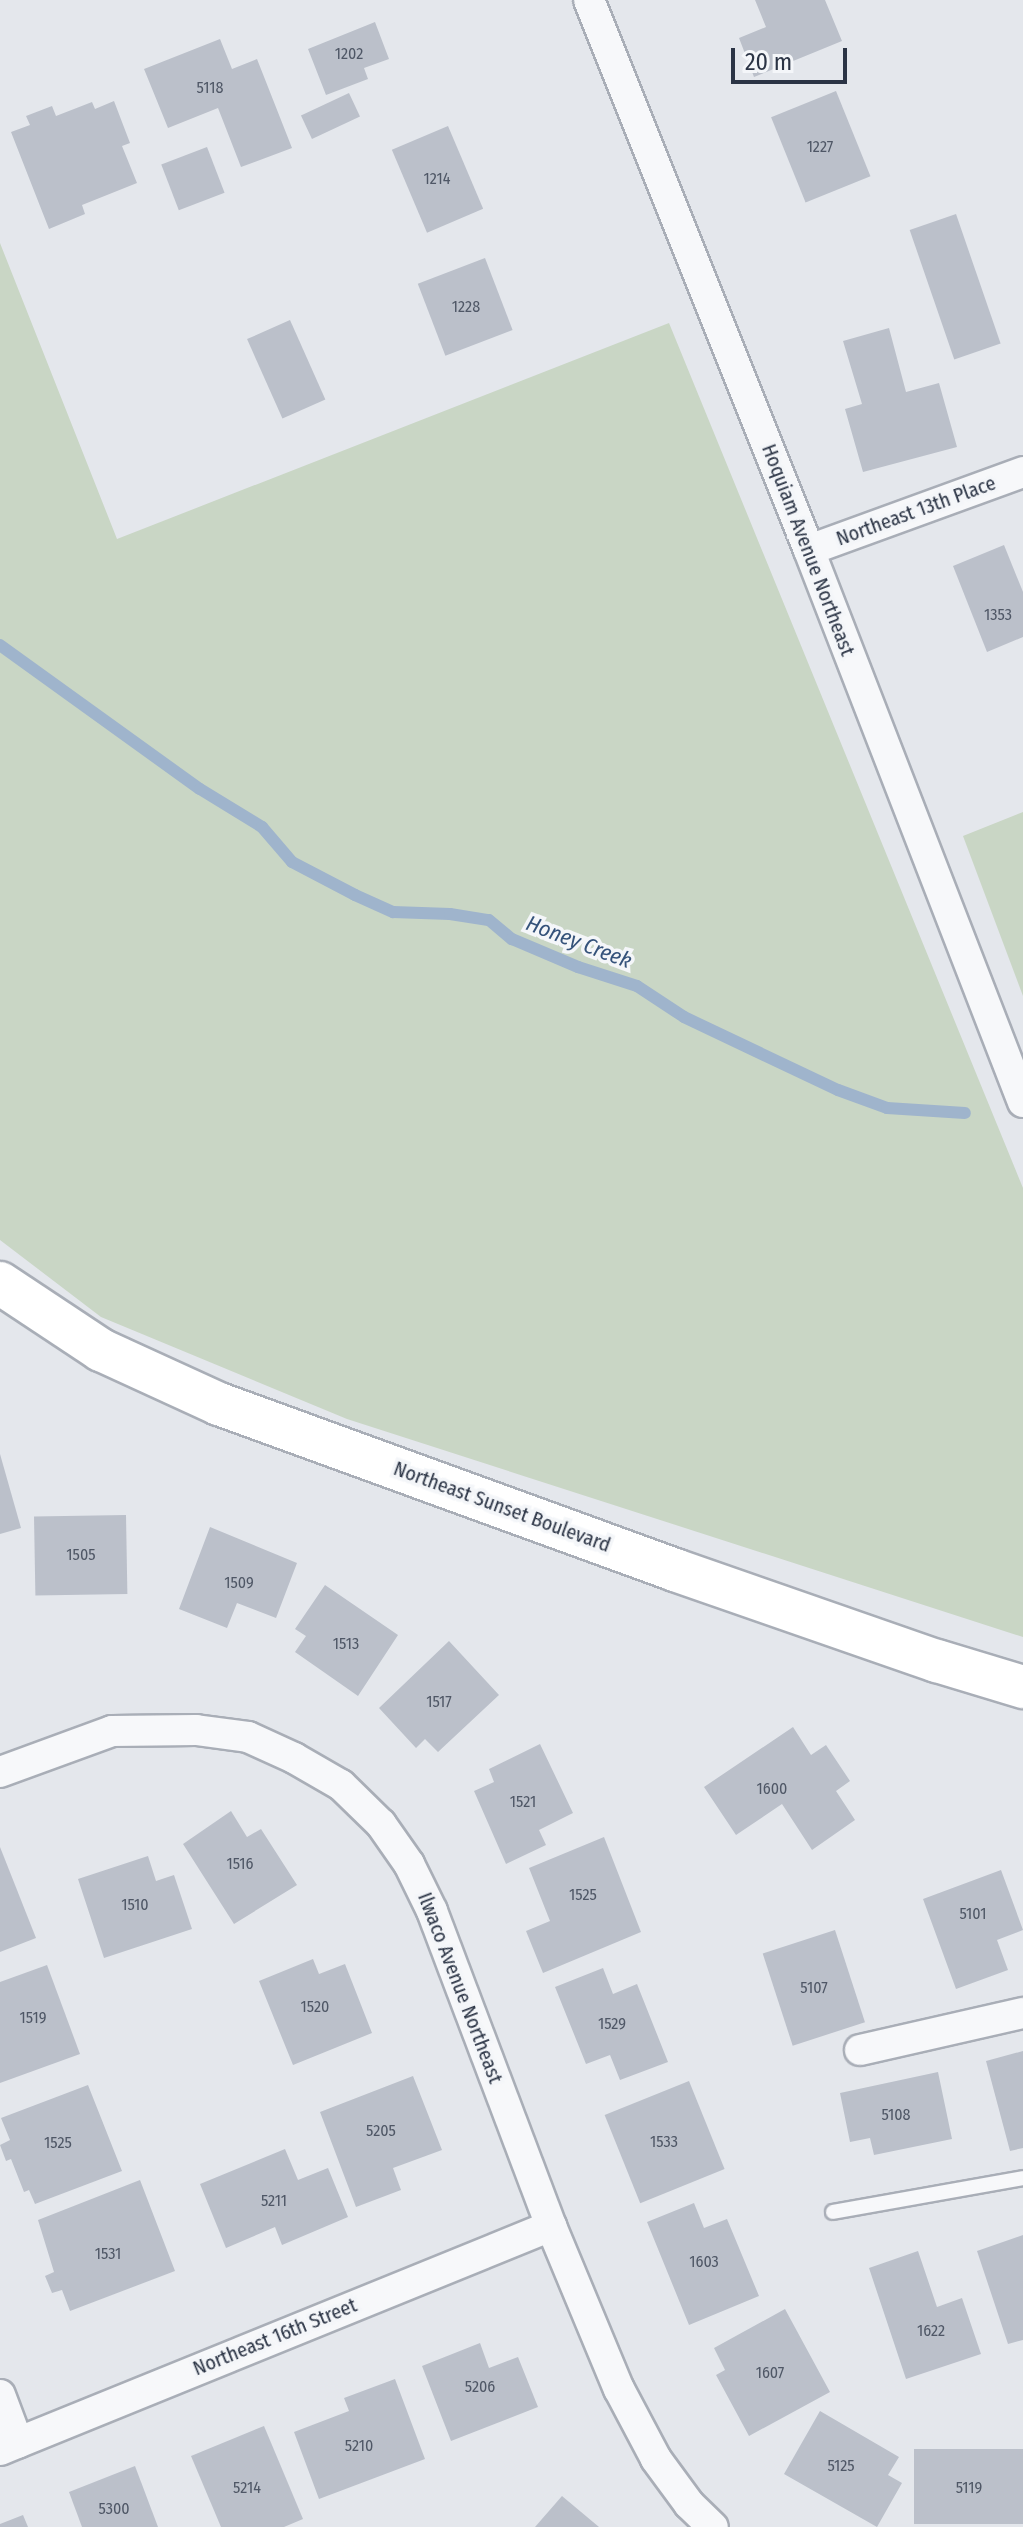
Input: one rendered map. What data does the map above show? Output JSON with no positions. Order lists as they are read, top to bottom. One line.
{"streets":{"main road":["Northeast Sunset Boulevard"],"street":["Northeast 13th Place","Hoquiam Avenue Northeast","Ilwaco Avenue Northeast","Northeast 16th Street"]},"crossings":[["Northeast 13th Place","Hoquiam Avenue Northeast"],["Ilwaco Avenue Northeast","Northeast 16th Street"]],"water":["Honey Creek"],"house_numbers":["1202","5118","1227","1214","1228","1353","1505","1509","1513","1517","1600","1521","1516","1525","1510","5101","5107","1520","1519","1529","5108","5205","1533","1525","5211","1531","1603","1622","1607","5206","5210","5125","5214","5119","5300"],"scale_bar":"20 m"}
